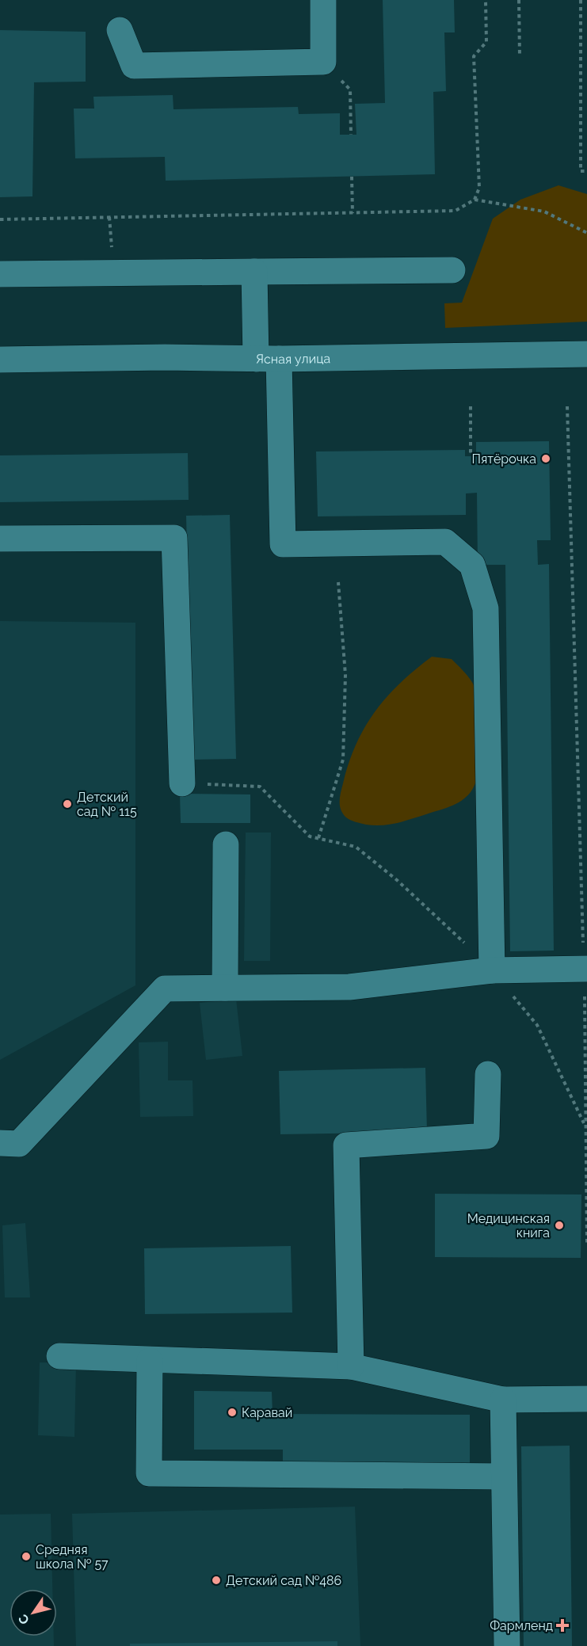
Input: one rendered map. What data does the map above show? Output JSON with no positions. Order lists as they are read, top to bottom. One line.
{"streets":{"street":["Ясная улица"]},"places":{"other":["Пятёрочка","Детский сад № 115","Медицинская книга","Каравай","Средняя школа № 57","Детский сад №486"],"health":["Фармленд"]},"north":"bottom left"}
